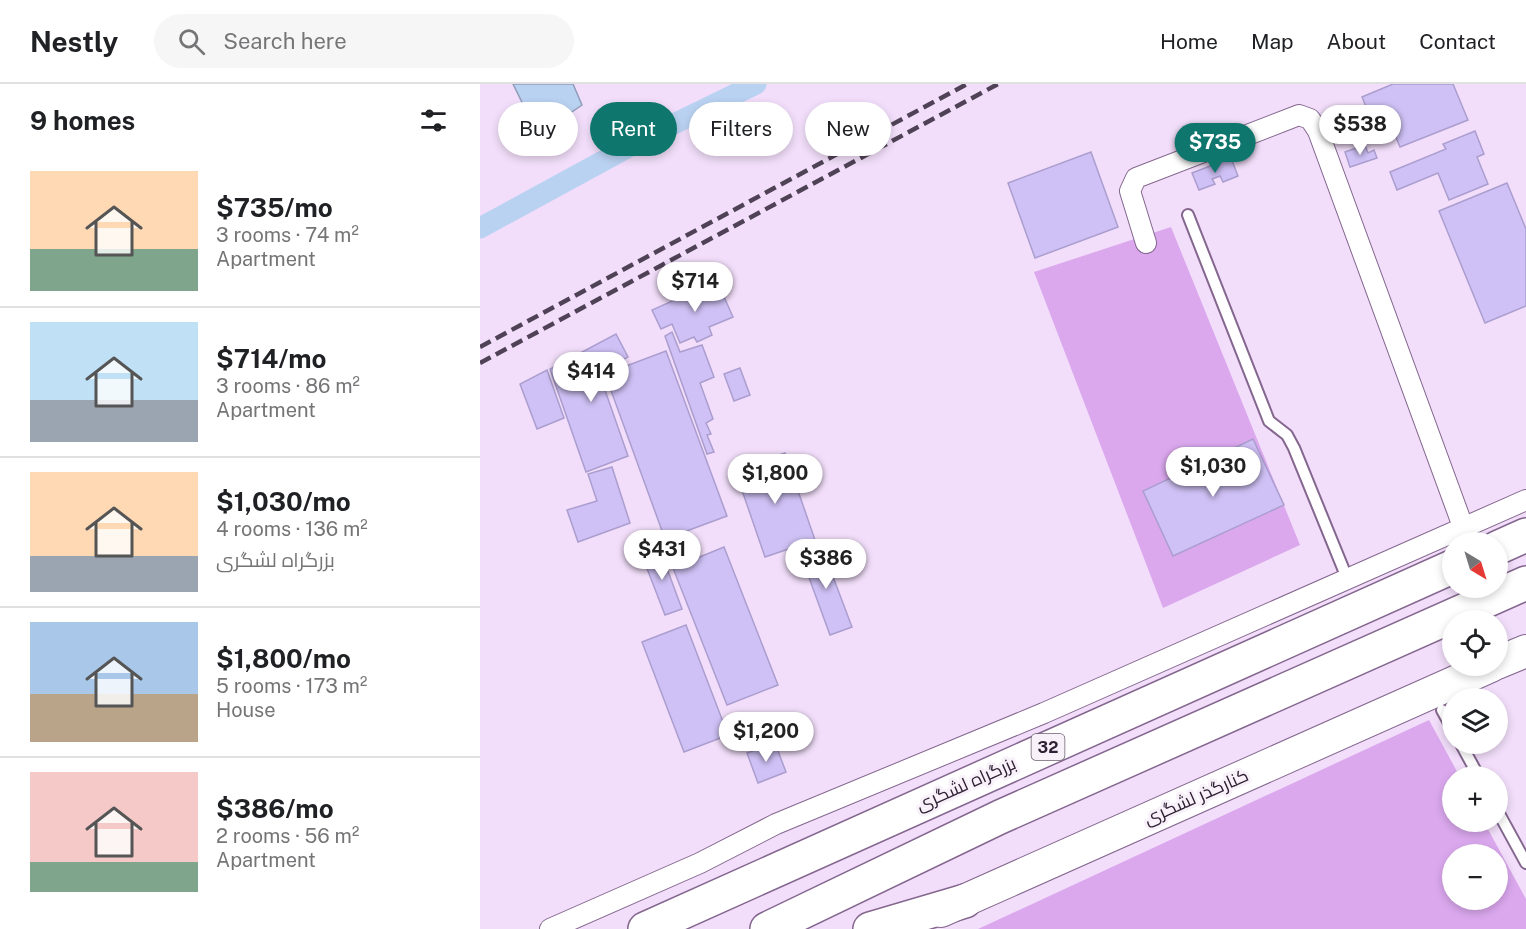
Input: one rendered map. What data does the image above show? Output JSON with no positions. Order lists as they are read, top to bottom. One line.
{"streets":{"highway":["32","بزرگراه لشگری"],"main road":["کنارگذر لشگری"]},"north":"bottom right","page":{"header":"Nestly","search":"Search here","nav":["Home","Map","About","Contact"],"heading":"9 homes","chip":["Buy","Rent","Filters","New"],"price":["$538","$735","$714","$414","$1,030","$1,800","$431","$386","$1,200"],"list":[{"name":"$735/mo","note":"3 rooms · 74 m² · Apartment"},{"name":"$714/mo","note":"3 rooms · 86 m² · Apartment"},{"name":"$1,030/mo","note":"4 rooms · 136 m² · بزرگراه لشگری"},{"name":"$1,800/mo","note":"5 rooms · 173 m² · House"},{"name":"$386/mo","note":"2 rooms · 56 m² · Apartment"}],"map_buttons":["+","−"]}}
